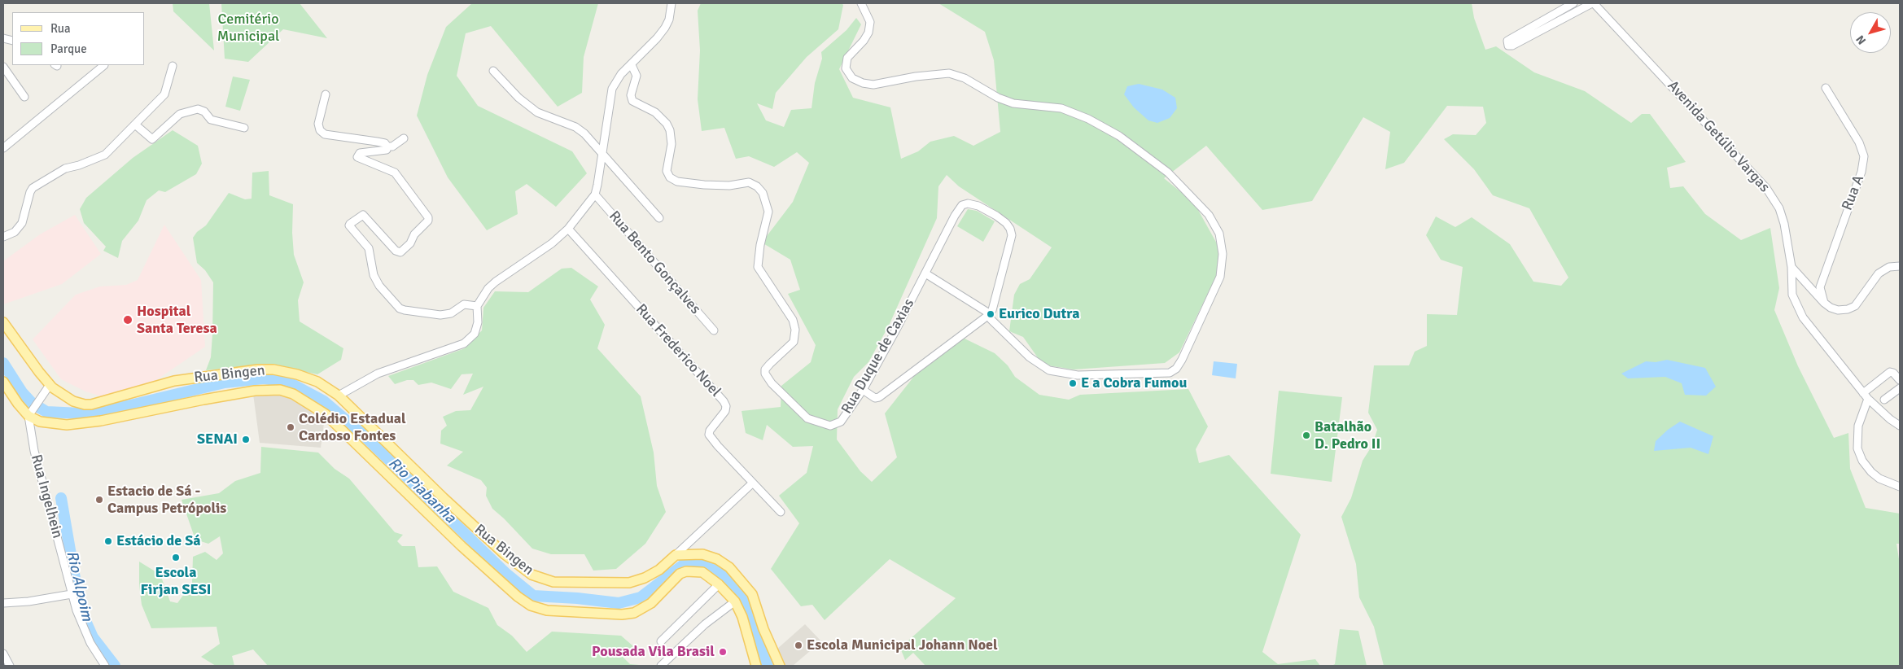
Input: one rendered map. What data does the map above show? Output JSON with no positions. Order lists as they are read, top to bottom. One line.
{"streets":{"main road":["Rua Bingen"],"street":["Avenida Getúlio Vargas","Rua A","Rua Bento Gonçalves","Rua Frederico Noel","Rua Duque de Caxias","Rua Ingelhein"]},"crossings":[["Rua Bingen","Rua Ingelhein"]],"water":["Rio Piabanha","Rio Alpoim"],"parks":["Cemitério Municipal"],"places":["Eurico Dutra","Hospital Santa Teresa","E a Cobra Fumou","Colédio Estadual Cardoso Fontes","Batalhão D. Pedro II","SENAI","Estacio de Sá - Campus Petrópolis","Estácio de Sá","Escola Firjan SESI","Escola Municipal Johann Noel","Pousada Vila Brasil"],"legend":["Rua","Parque"],"north":"bottom left"}
